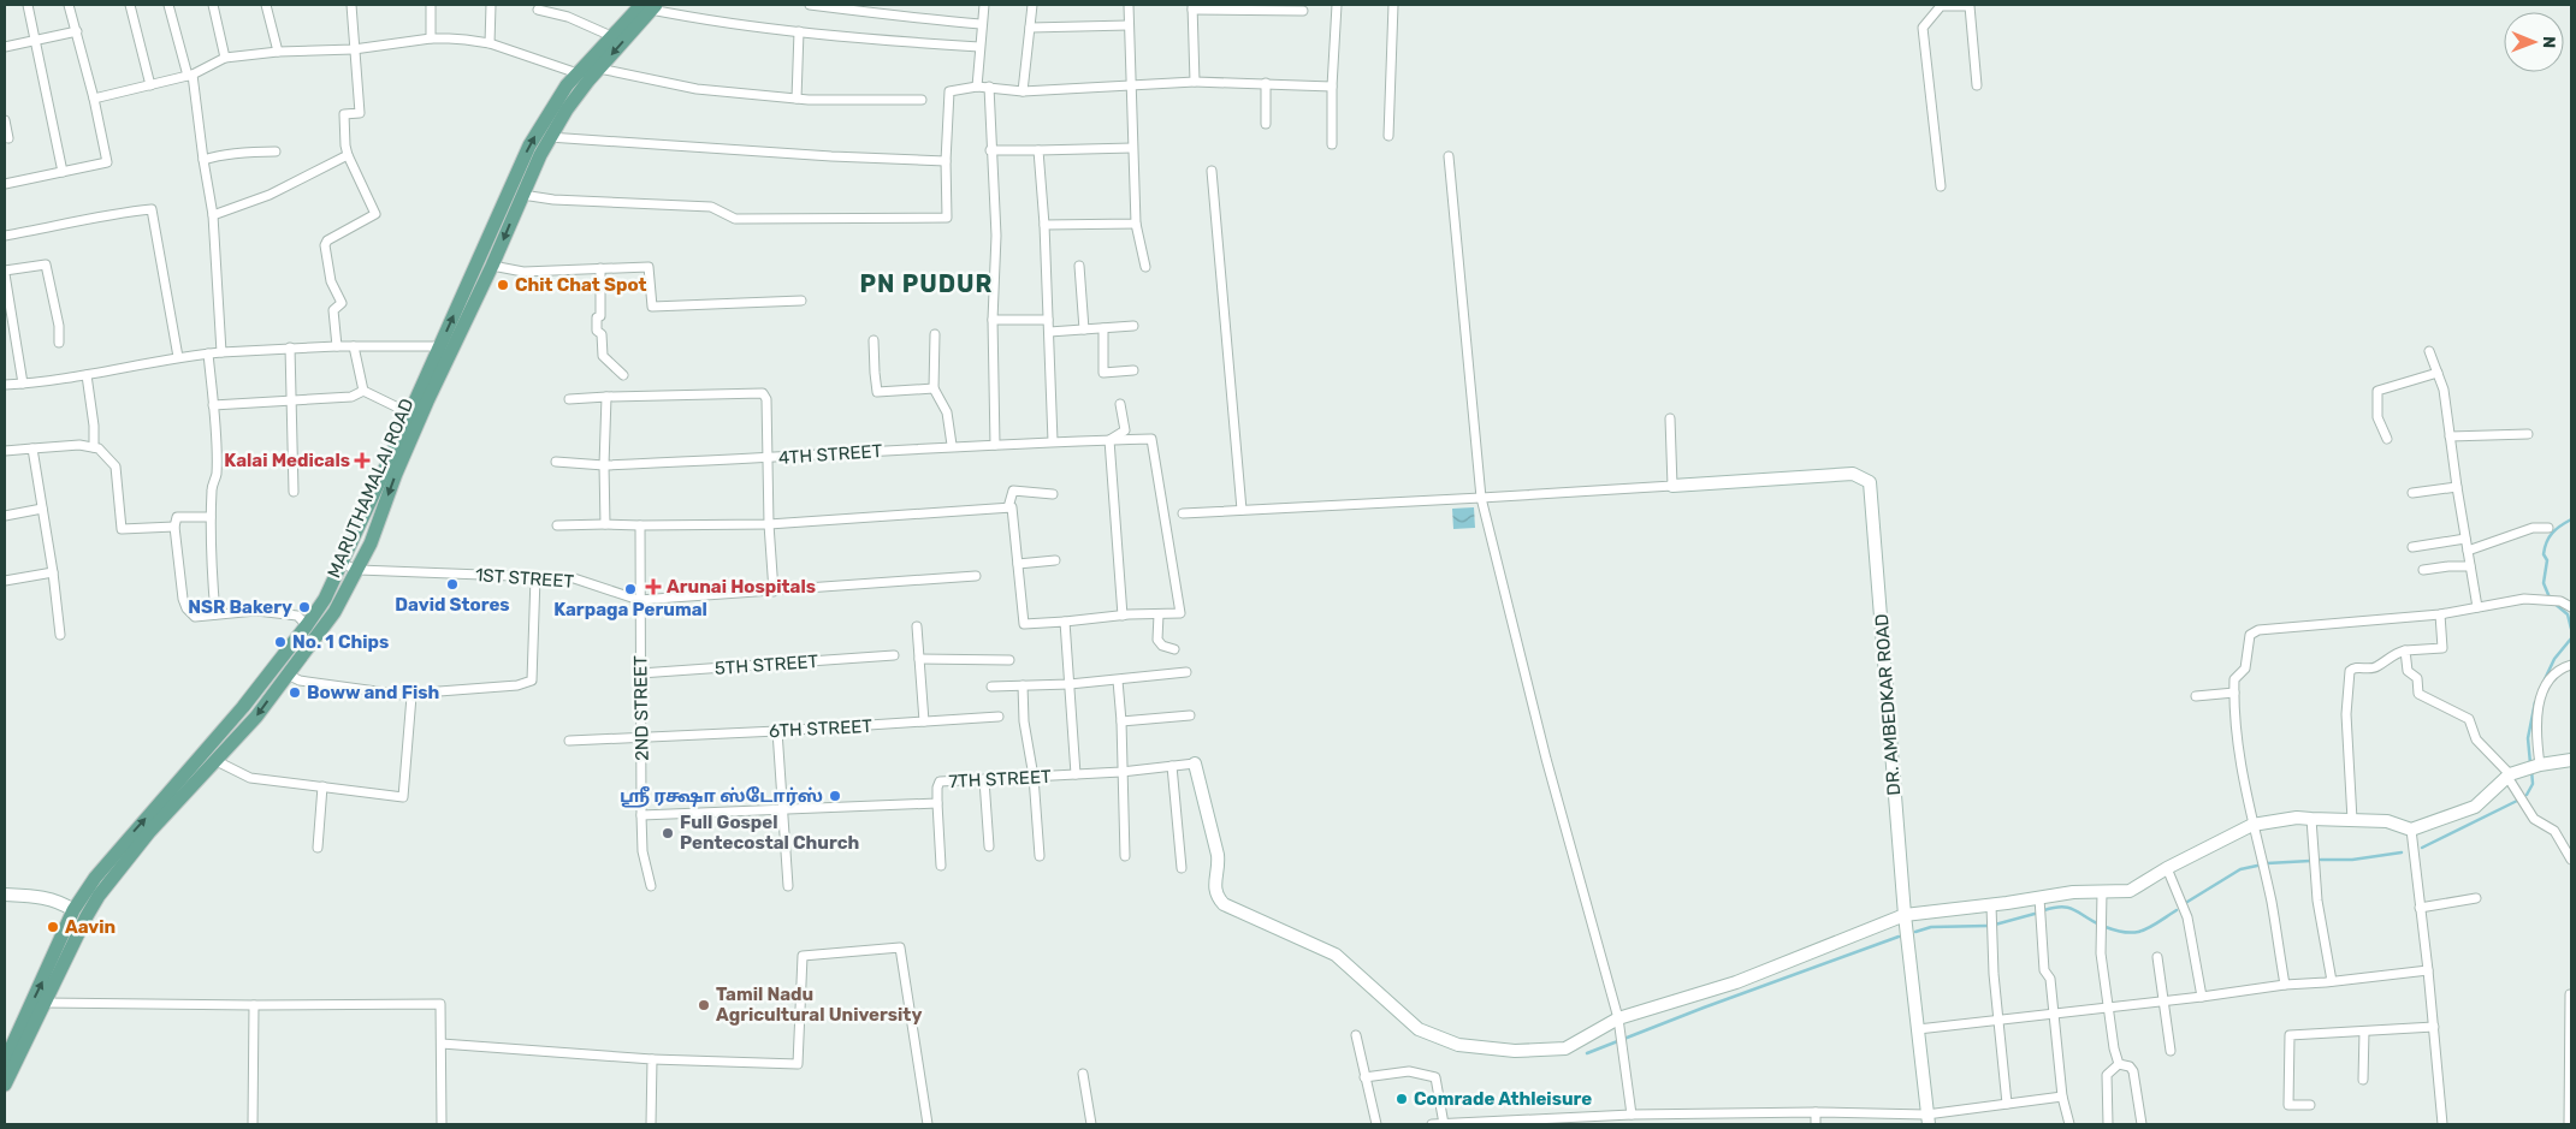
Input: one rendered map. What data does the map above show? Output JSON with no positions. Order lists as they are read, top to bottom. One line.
{"streets":{"main road":["MARUTHAMALAI ROAD"],"street":["4TH STREET","1ST STREET","5TH STREET","DR. AMBEDKAR ROAD","2ND STREET","6TH STREET","7TH STREET"]},"crossings":[["MARUTHAMALAI ROAD","1ST STREET"],["1ST STREET","2ND STREET"],["5TH STREET","2ND STREET"],["2ND STREET","6TH STREET"],["2ND STREET","7TH STREET"]],"districts":["PN PUDUR"],"places":{"other":["Chit Chat Spot","David Stores","Karpaga Perumal","NSR Bakery","No. 1 Chips","Boww and Fish","ஶ்ரீ ரக்ஷா ஸ்டோர்ஸ்","Full Gospel Pentecostal Church","Aavin","Tamil Nadu Agricultural University","Comrade Athleisure"],"health":["Kalai Medicals","Arunai Hospitals"]},"north":"right"}
